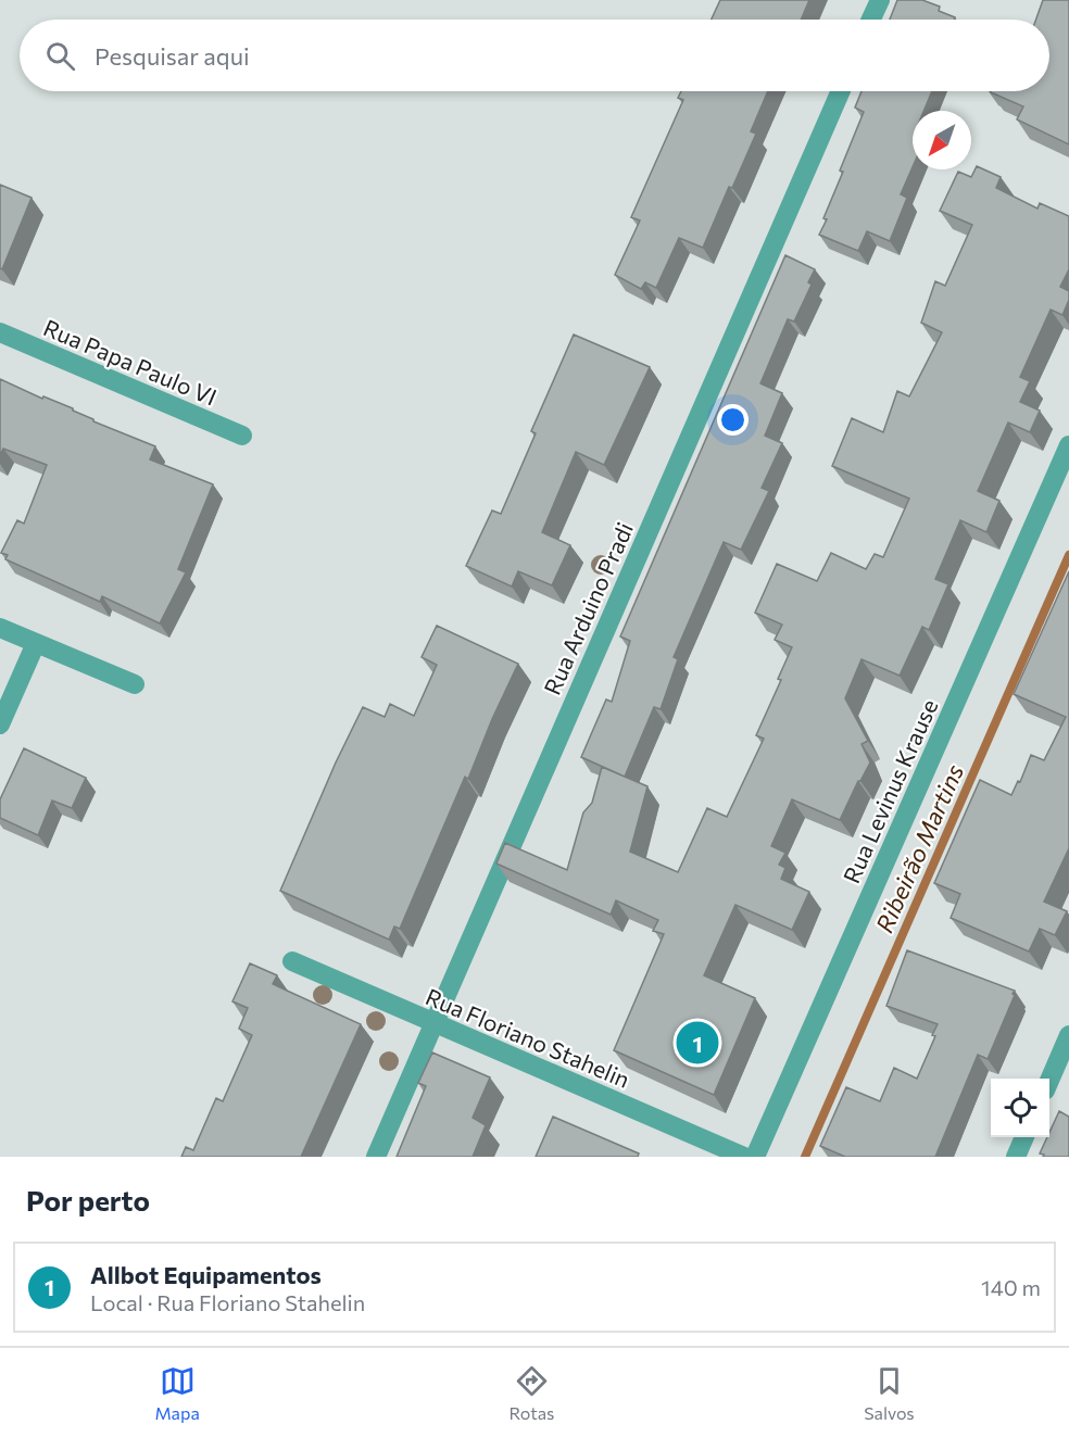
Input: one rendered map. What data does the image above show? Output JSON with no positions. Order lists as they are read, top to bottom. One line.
{"streets":{"street":["Rua Papa Paulo VI","Rua Arduino Pradi","Rua Levinus Krause","Rua Floriano Stahelin"]},"crossings":[["Rua Arduino Pradi","Rua Floriano Stahelin"]],"water":["Ribeirão Martins"],"north":"bottom left","page":{"search":"Pesquisar aqui","pins":"1","heading":"Por perto","list":[{"mark":"1","name":"Allbot Equipamentos","note":"Local · Rua Floriano Stahelin","value":"140 m"}],"nav":["Mapa","Rotas","Salvos"]}}
